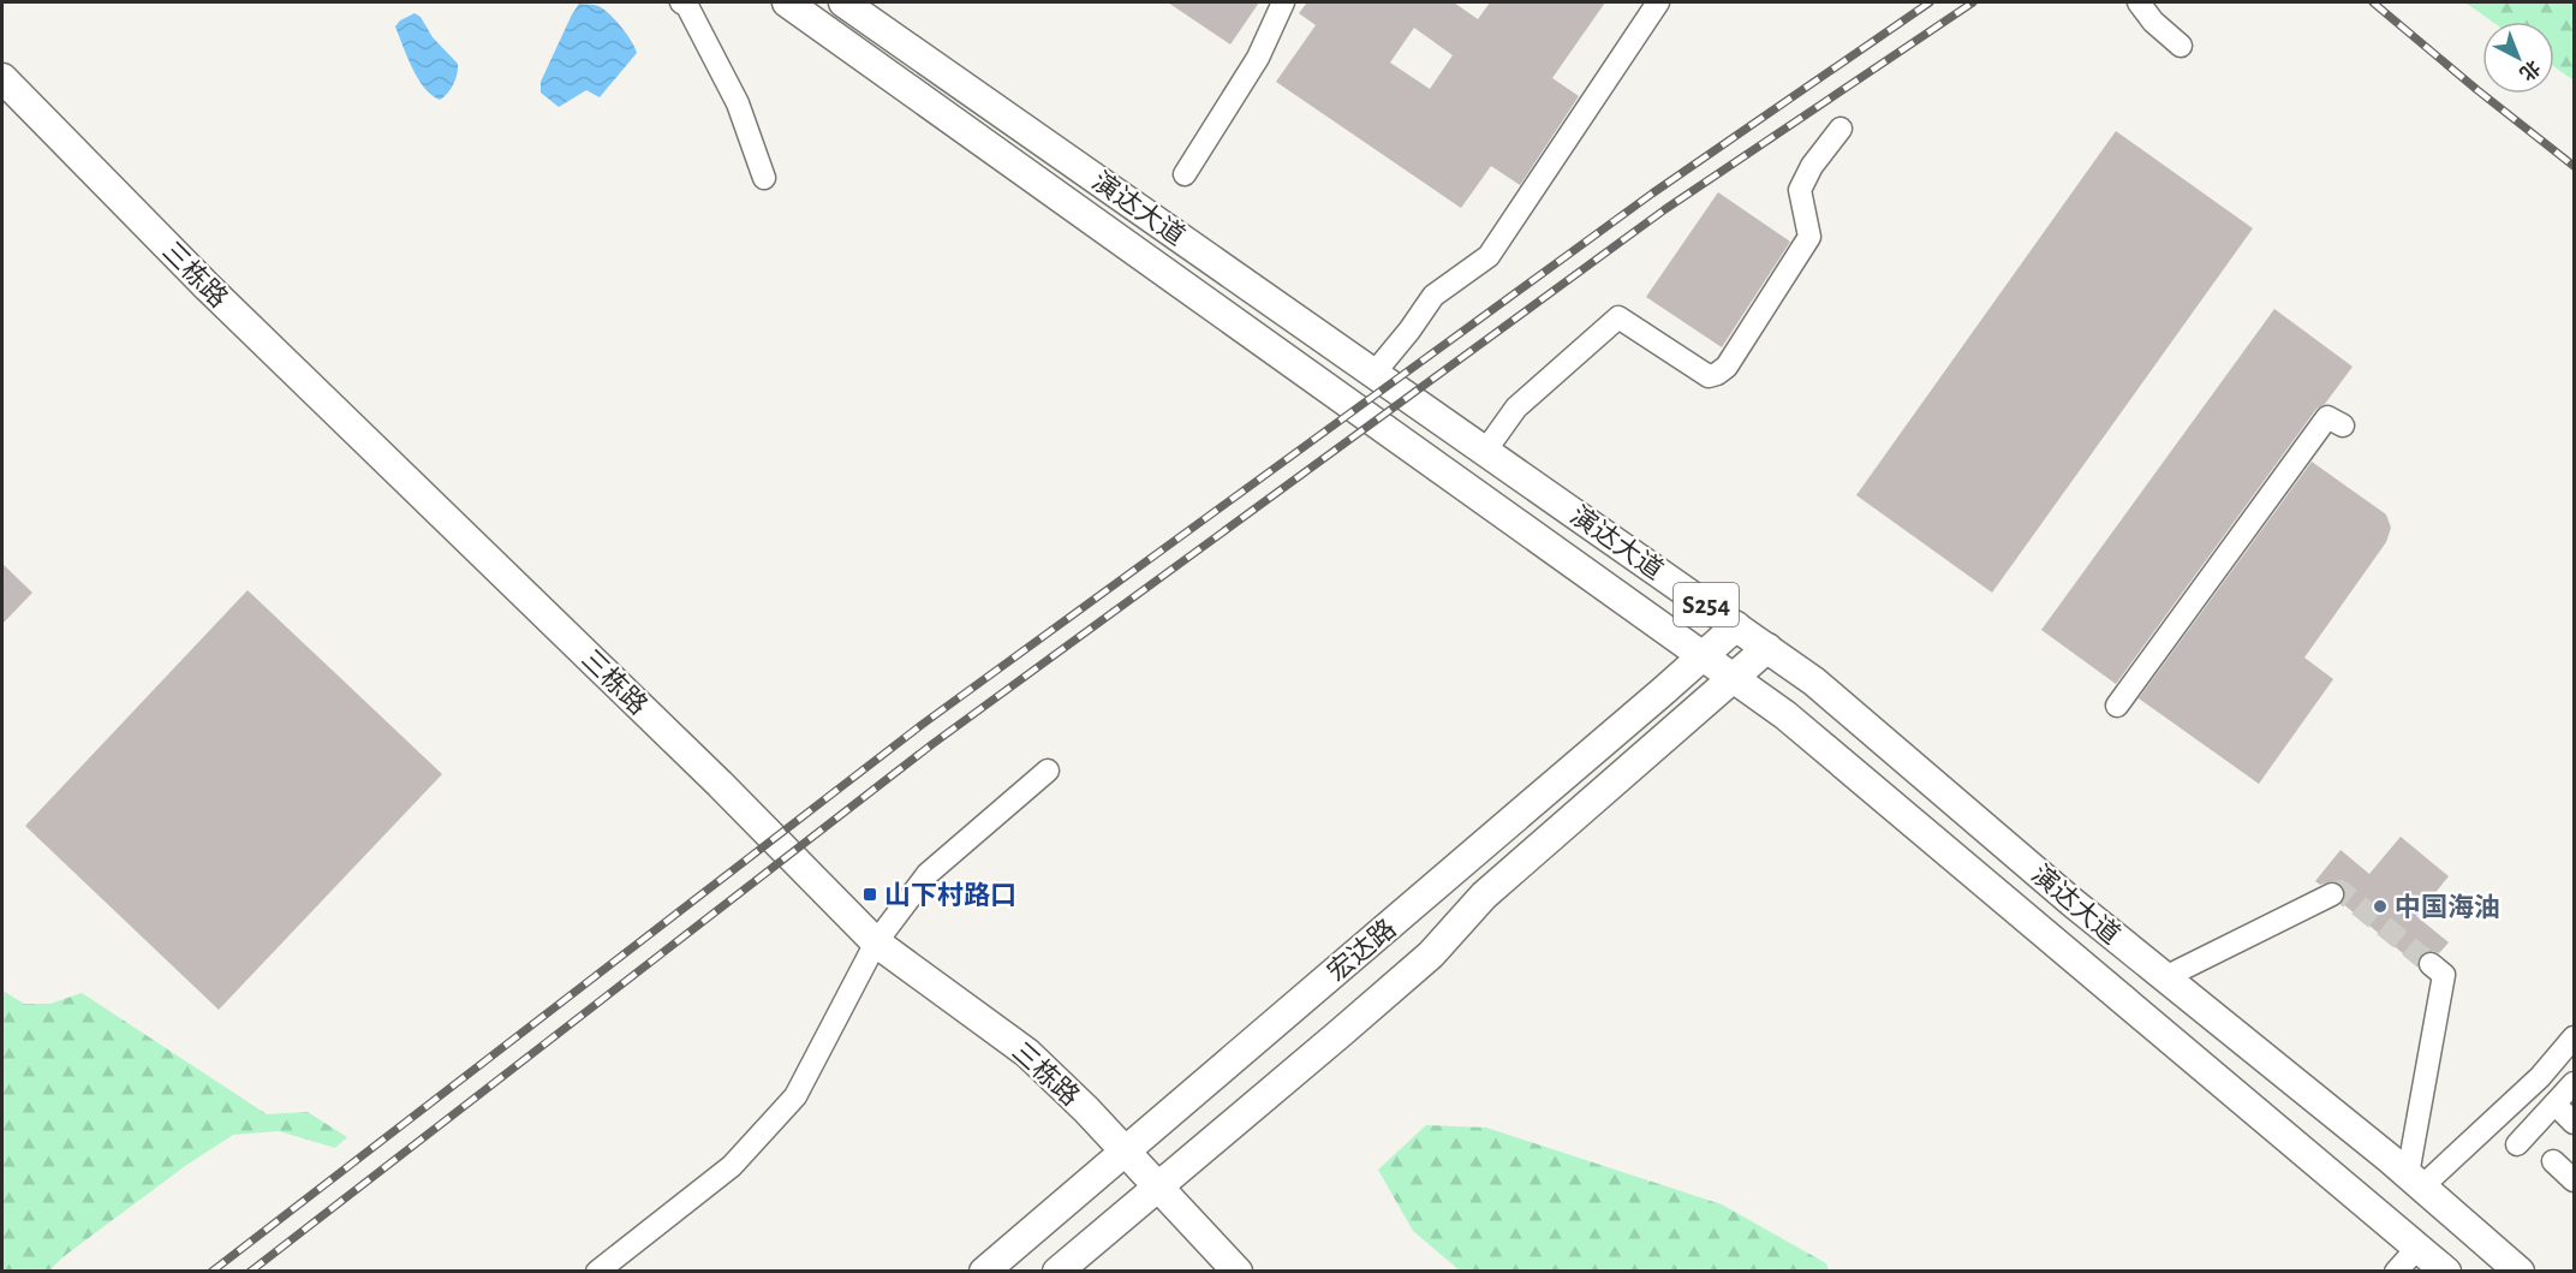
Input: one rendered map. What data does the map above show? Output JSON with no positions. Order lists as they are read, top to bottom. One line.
{"streets":{"main road":["演达大道","三栋路","S254","宏达路"]},"crossings":[["演达大道","宏达路"],["三栋路","宏达路"]],"places":{"transit":["山下村路口"],"other":["中国海油"]},"north":"bottom right"}
